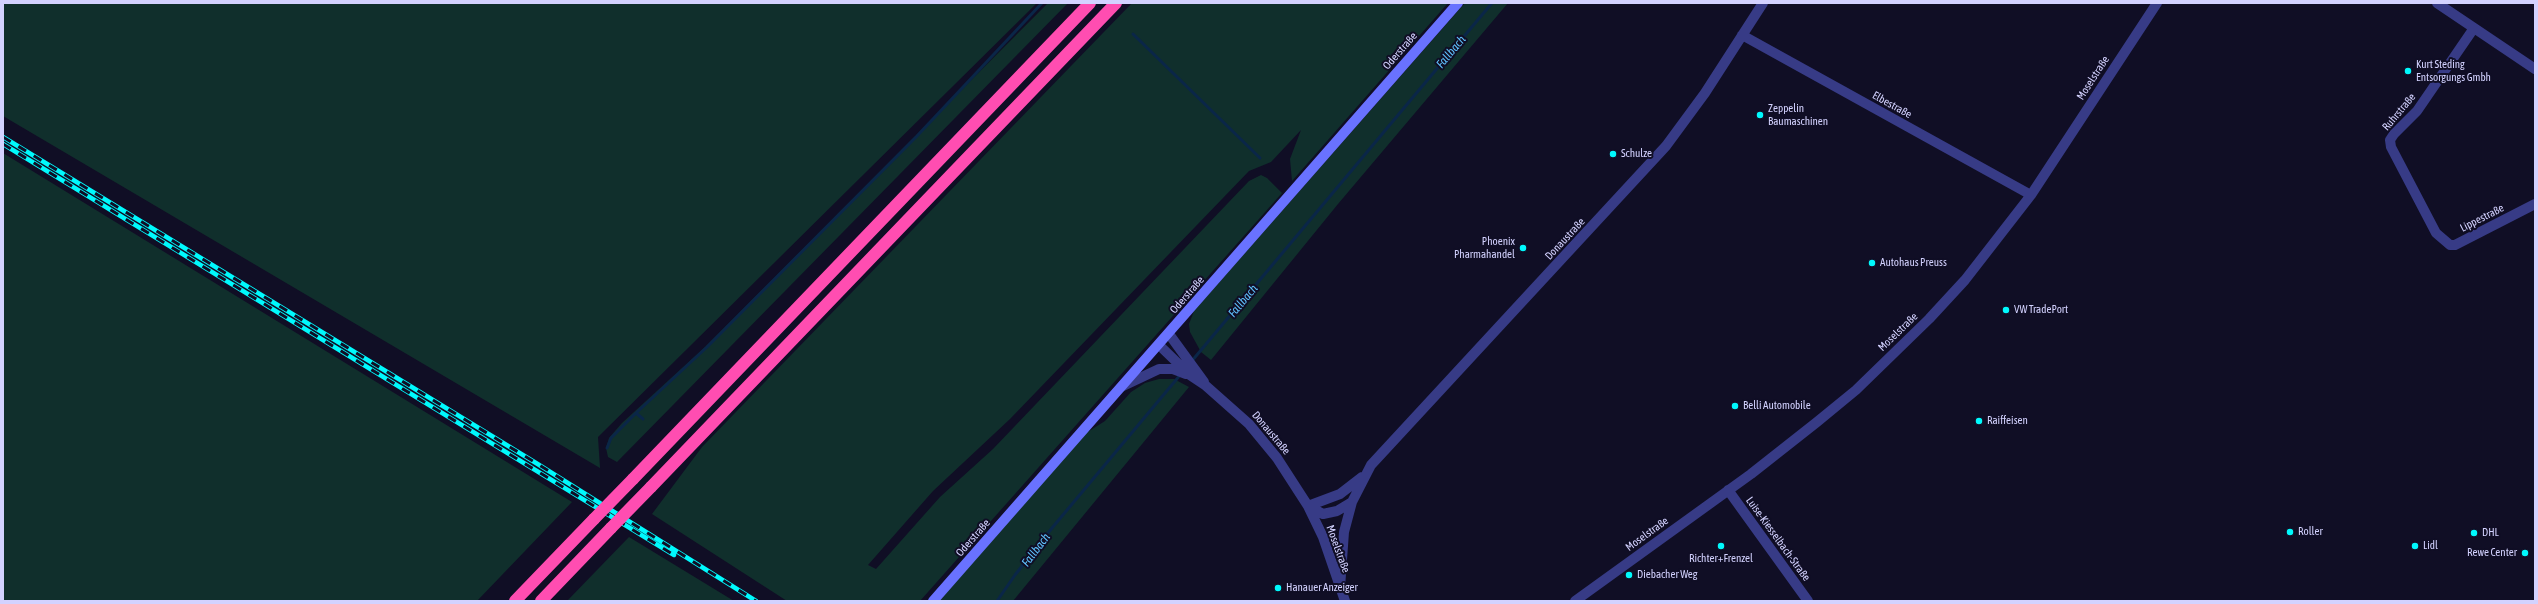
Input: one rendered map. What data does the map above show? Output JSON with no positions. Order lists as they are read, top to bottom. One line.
{"streets":{"street":["Oderstraße","Moselstraße","Elbestraße","Ruhrstraße","Lippestraße","Donaustraße","Luise-Kiesselbach-Straße"]},"crossings":[["Oderstraße","Donaustraße"],["Moselstraße","Elbestraße"],["Moselstraße","Donaustraße"],["Moselstraße","Luise-Kiesselbach-Straße"],["Elbestraße","Donaustraße"],["Ruhrstraße","Lippestraße"]],"water":["Fallbach"],"places":["Kurt Steding Entsorgungs Gmbh","Zeppelin Baumaschinen","Schulze","Phoenix Pharmahandel","Autohaus Preuss","VW TradePort","Belli Automobile","Raiffeisen","Roller","DHL","Richter+Frenzel","Lidl","Rewe Center","Diebacher Weg","Hanauer Anzeiger"]}
